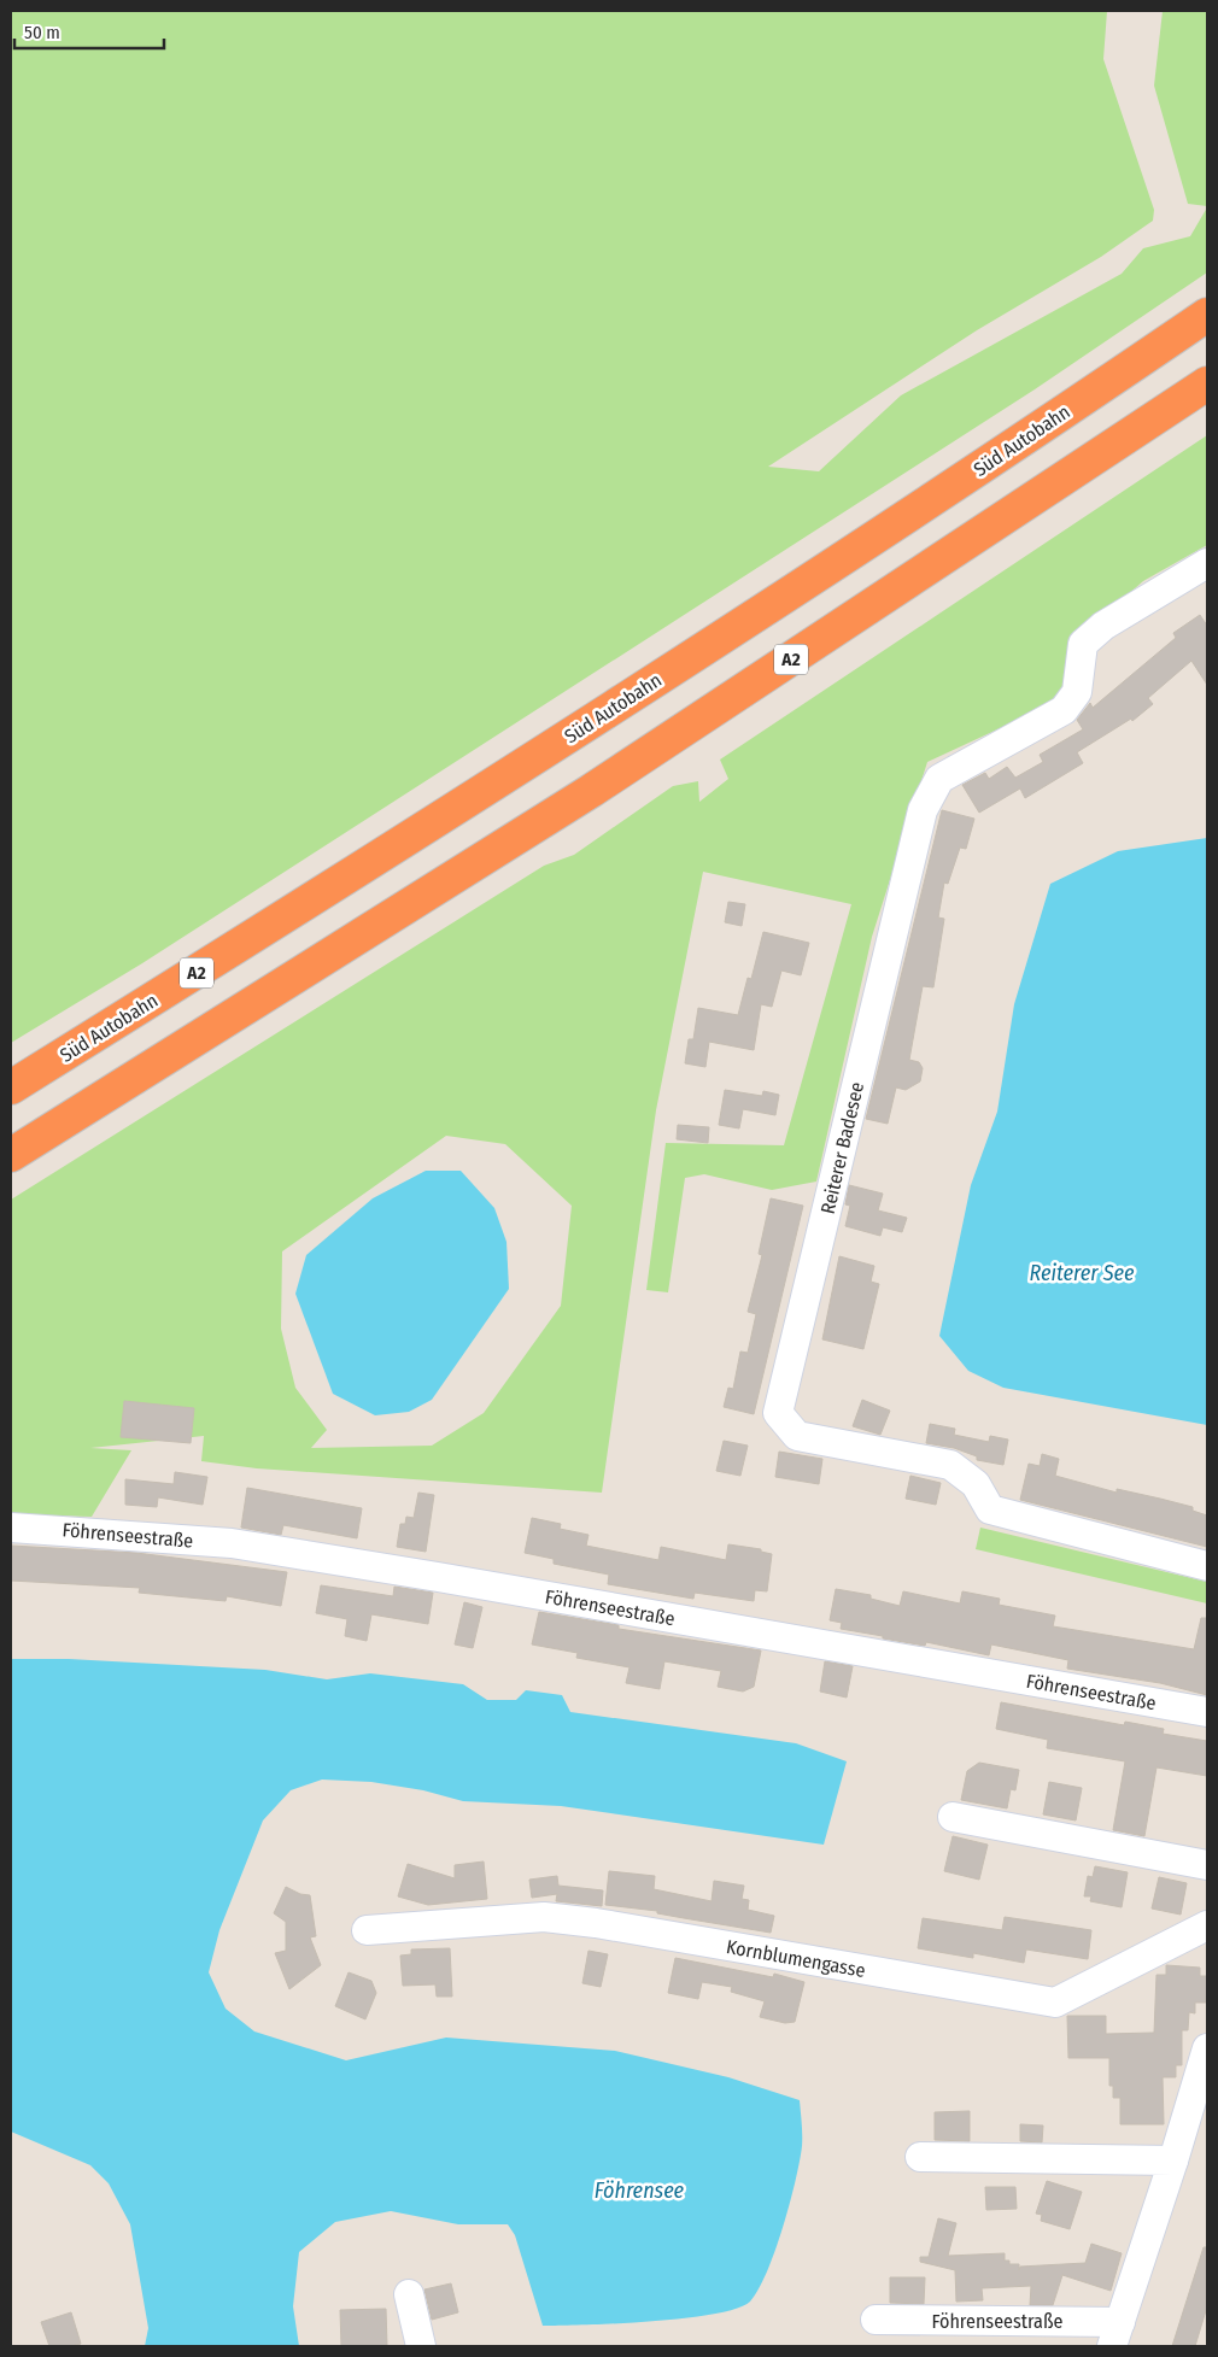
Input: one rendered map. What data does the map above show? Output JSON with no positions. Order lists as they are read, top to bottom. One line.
{"streets":{"highway":["Süd Autobahn","A2"],"street":["Reiterer Badesee","Föhrenseestraße","Kornblumengasse"]},"water":["Reiterer See","Föhrensee"],"scale_bar":"50 m"}
